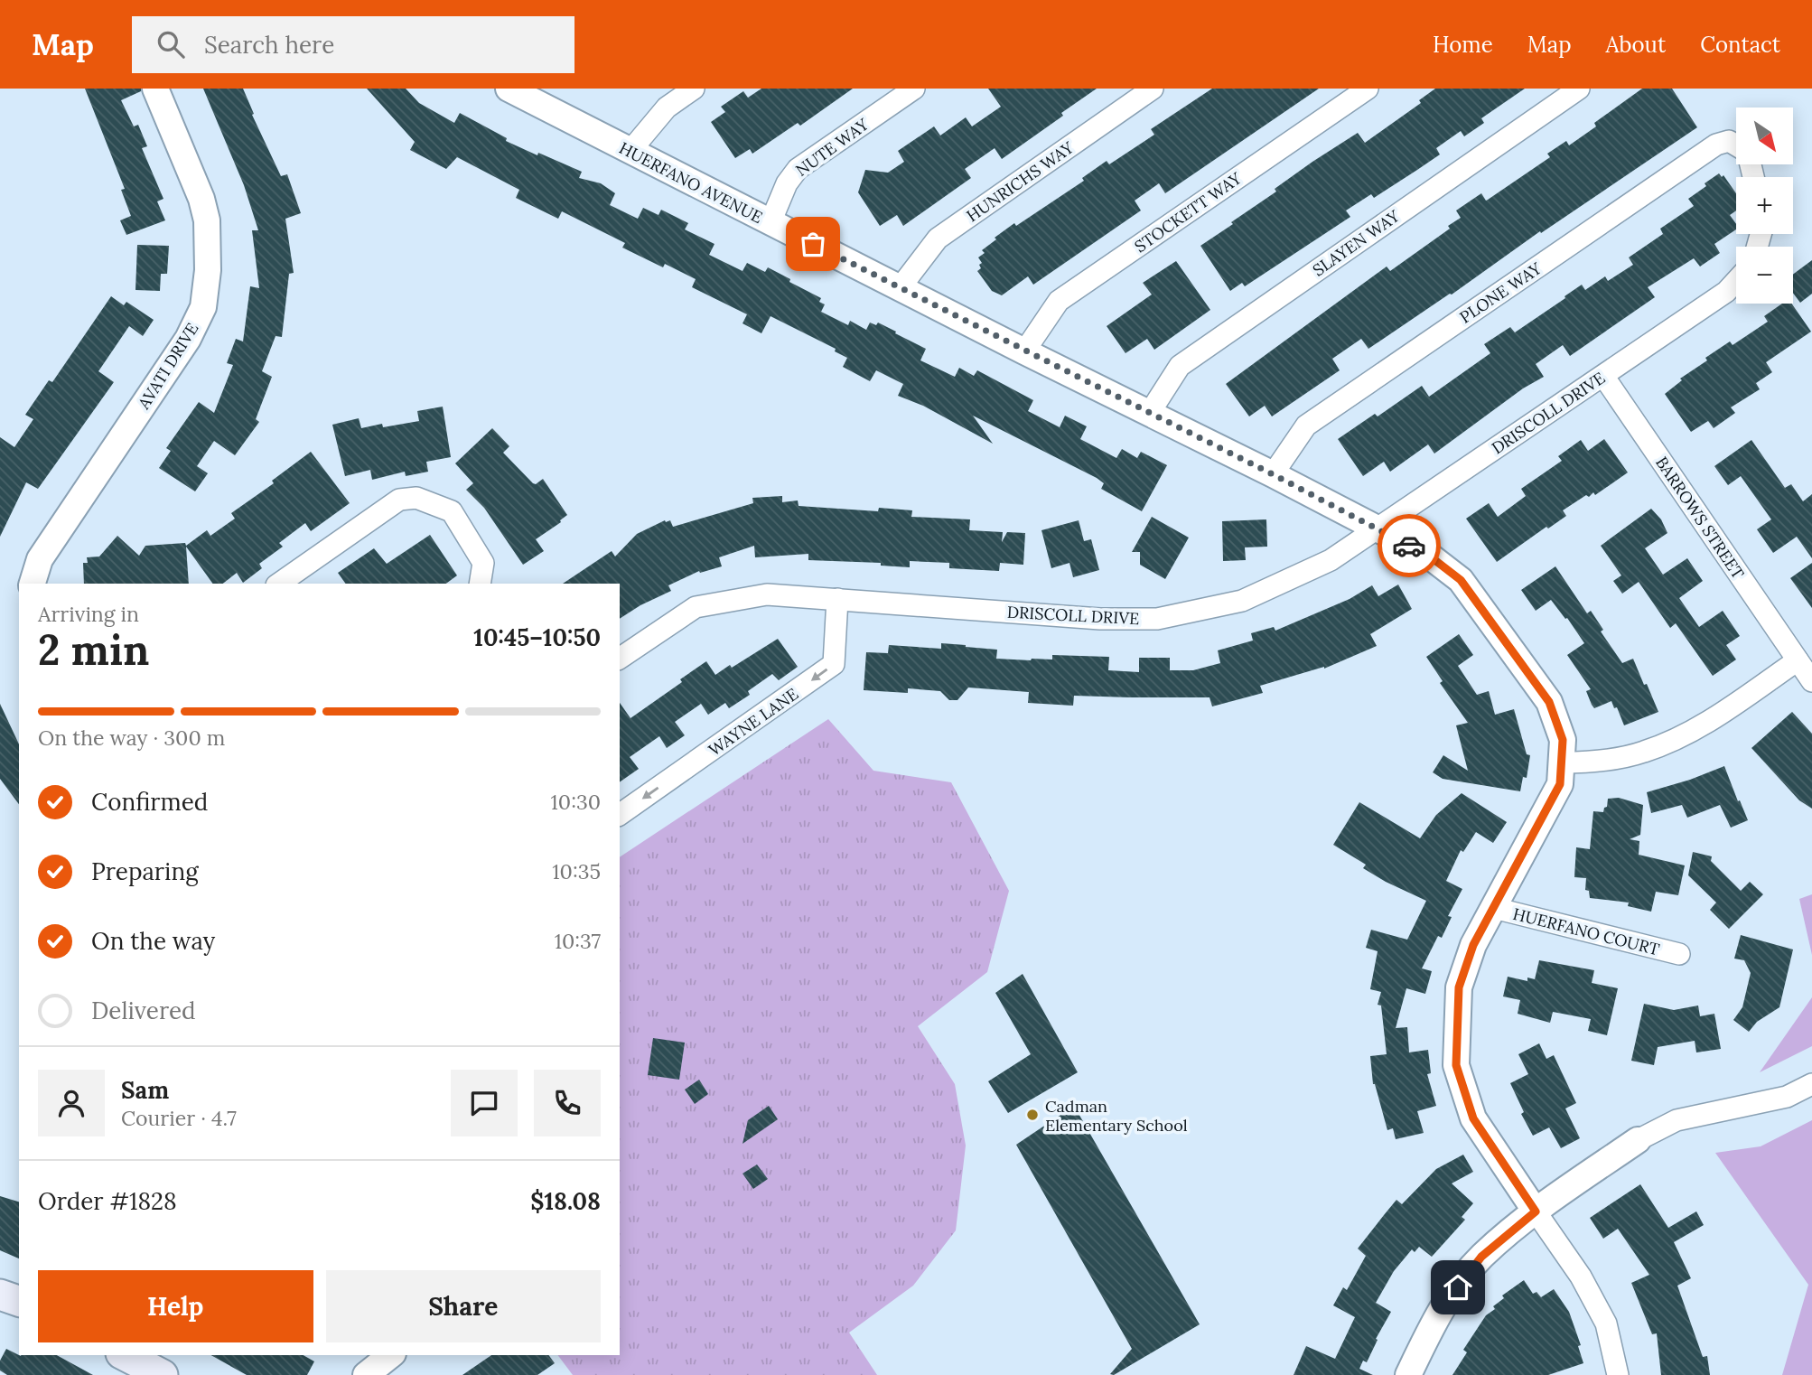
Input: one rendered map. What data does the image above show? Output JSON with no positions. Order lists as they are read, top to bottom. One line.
{"streets":{"street":["NUTE WAY","HUNRICHS WAY","HUERFANO AVENUE","STOCKETT WAY","SLAYEN WAY","PLONE WAY","AVATI DRIVE","DRISCOLL DRIVE","BARROWS STREET","WAYNE LANE","HUERFANO COURT"]},"crossings":[["NUTE WAY","HUERFANO AVENUE"],["HUNRICHS WAY","HUERFANO AVENUE"],["HUERFANO AVENUE","STOCKETT WAY"],["HUERFANO AVENUE","SLAYEN WAY"],["HUERFANO AVENUE","PLONE WAY"],["HUERFANO AVENUE","DRISCOLL DRIVE"],["HUERFANO AVENUE","HUERFANO COURT"],["DRISCOLL DRIVE","BARROWS STREET"],["DRISCOLL DRIVE","WAYNE LANE"]],"one_way":["WAYNE LANE"],"places":["Cadman Elementary School"],"north":"bottom right","page":{"header":"Map","search":"Search here","nav":["Home","Map","About","Contact"],"map_buttons":["+","−"],"heading":["2 min","Arriving in","10:45–10:50"],"panel":["Sam","Courier · 4.7","Order #1828","$18.08"],"bar":"On the way · 300 m","list":[["Confirmed","10:30"],["Preparing","10:35"],["On the way","10:37"],"Delivered"],"buttons":["Help","Share"]}}
